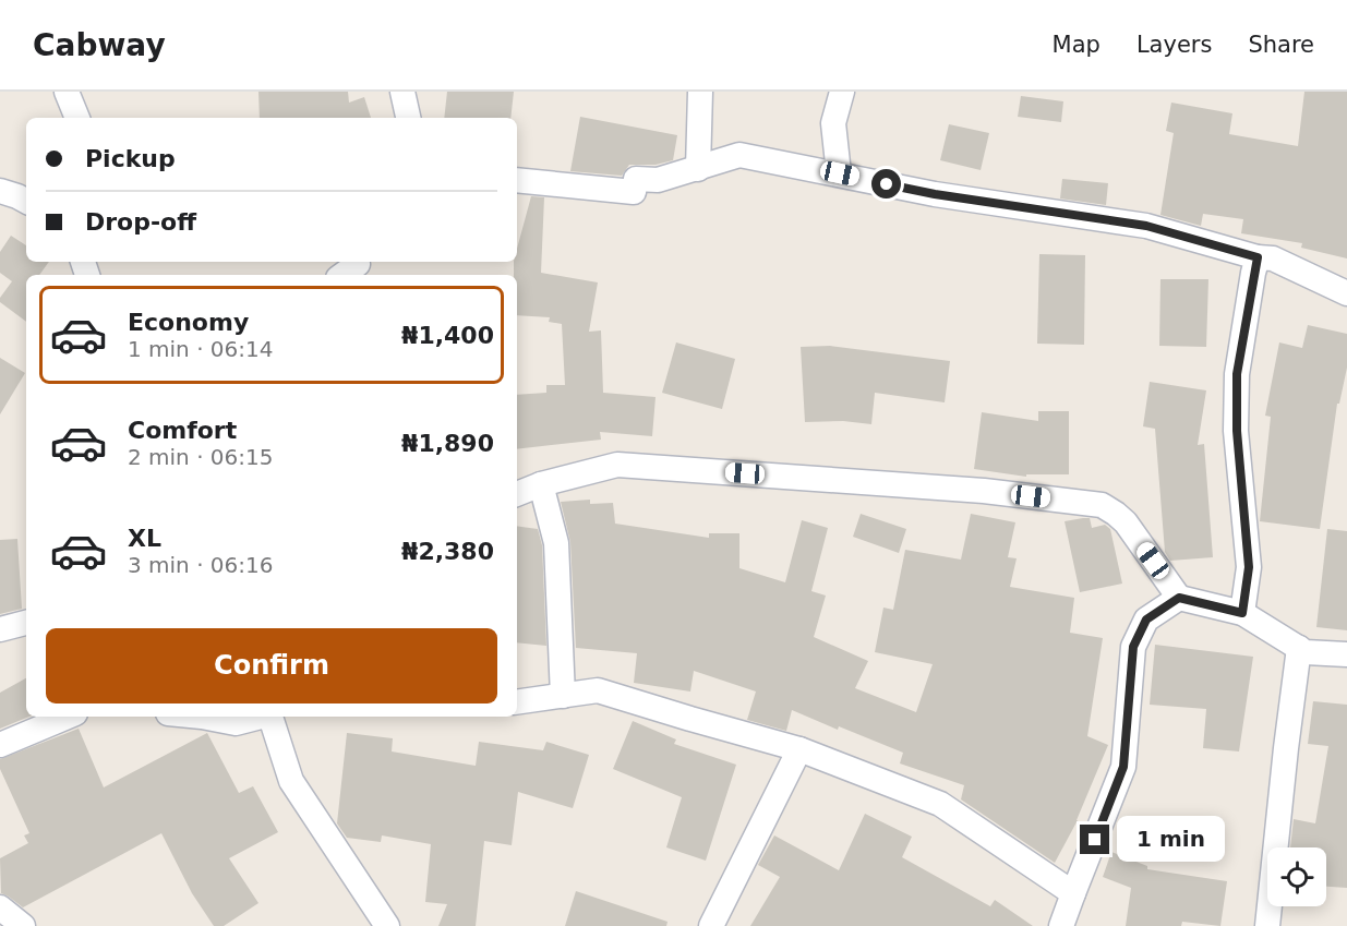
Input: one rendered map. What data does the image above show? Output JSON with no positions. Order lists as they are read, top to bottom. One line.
{"page":{"header":"Cabway","nav":["Map","Layers","Share"],"banner":["Pickup","Drop-off"],"list":[{"name":"Economy","note":"1 min · 06:14","value":"₦1,400"},{"name":"Comfort","note":"2 min · 06:15","value":"₦1,890"},{"name":"XL","note":"3 min · 06:16","value":"₦2,380"}],"buttons":"Confirm","bubble":"1 min"}}
